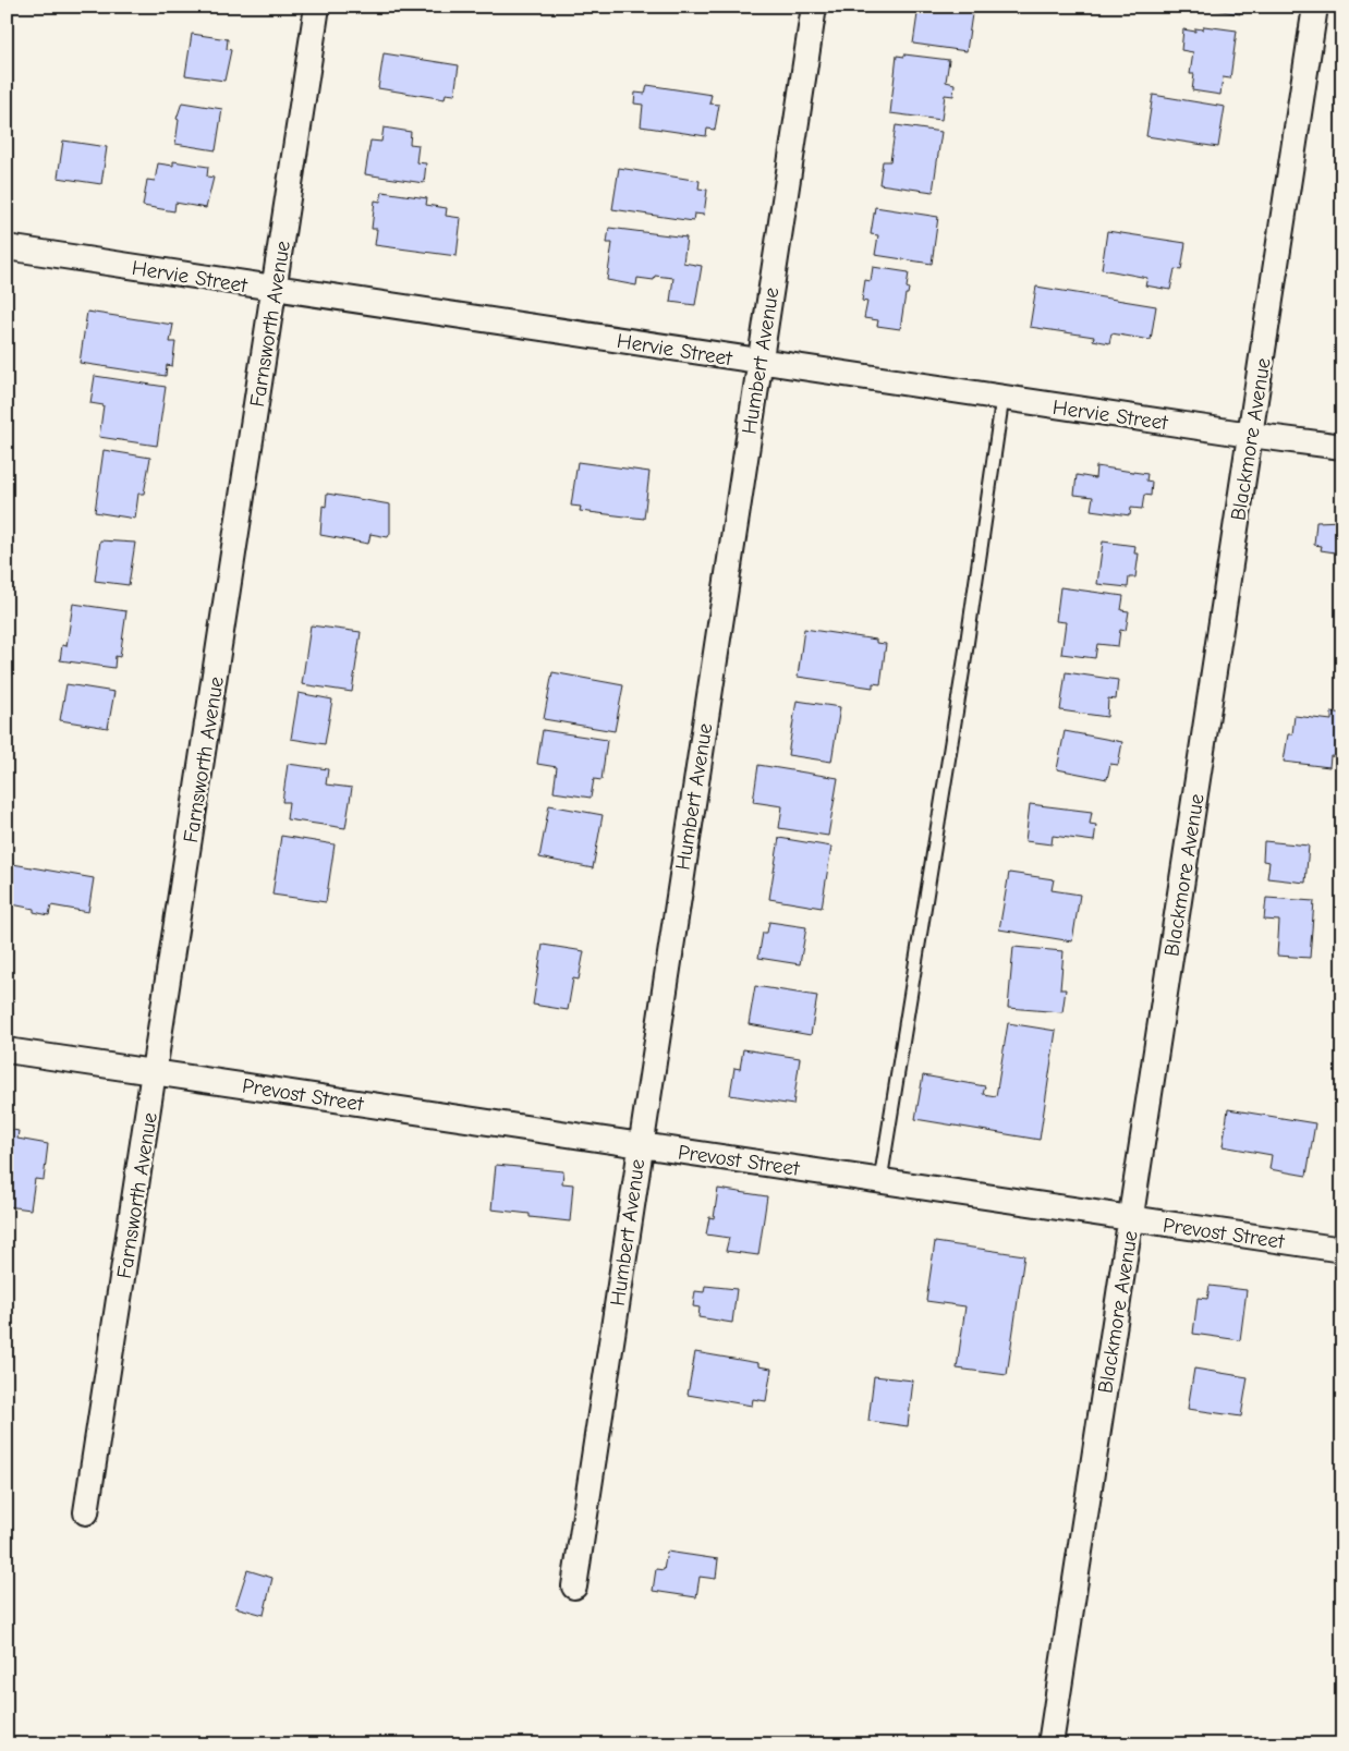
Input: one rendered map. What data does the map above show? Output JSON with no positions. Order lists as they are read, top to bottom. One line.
{"streets":{"street":["Hervie Street","Farnsworth Avenue","Humbert Avenue","Blackmore Avenue","Prevost Street"]},"crossings":[["Hervie Street","Farnsworth Avenue"],["Hervie Street","Humbert Avenue"],["Hervie Street","Blackmore Avenue"],["Farnsworth Avenue","Prevost Street"],["Humbert Avenue","Prevost Street"],["Blackmore Avenue","Prevost Street"]]}
